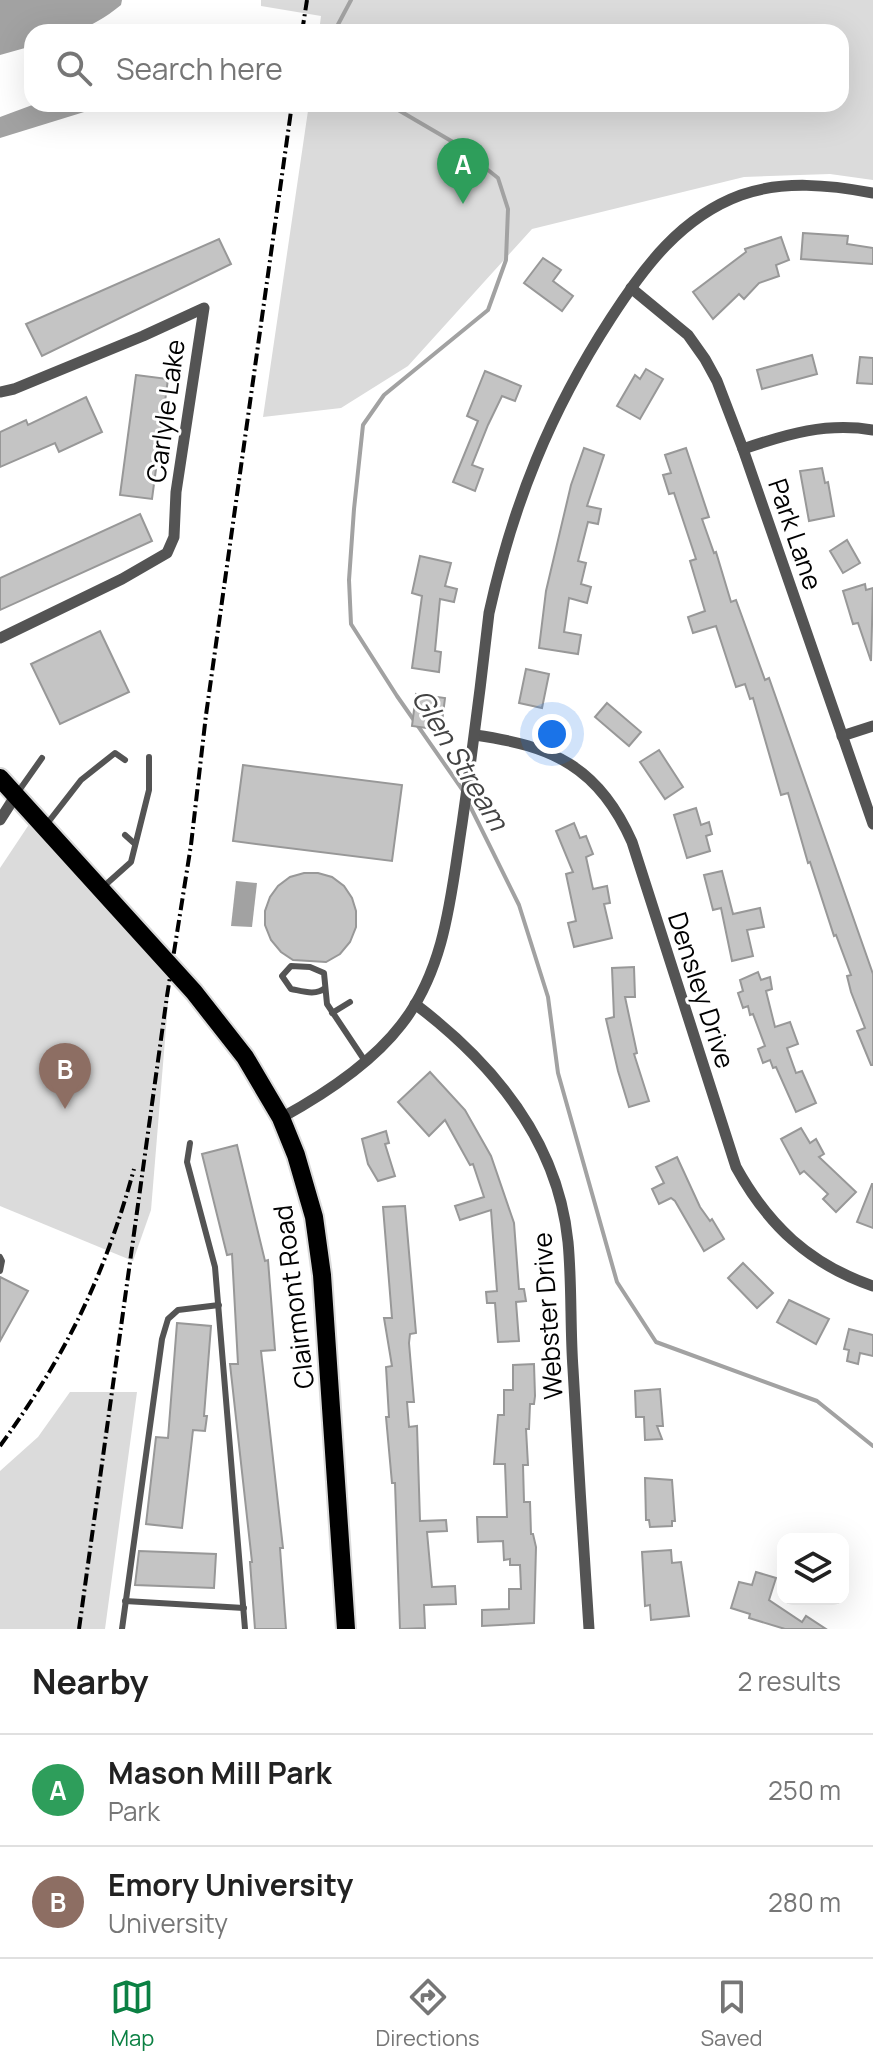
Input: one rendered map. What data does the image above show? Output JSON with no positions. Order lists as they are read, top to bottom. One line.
{"streets":{"main road":["Clairmont Road"],"street":["Carlyle Lake","Park Lane","Densley Drive","Webster Drive"]},"water":["Glen Stream"],"page":{"search":"Search here","pins":["A","B"],"heading":["Nearby","2 results"],"list":[{"mark":"A","name":"Mason Mill Park","note":"Park","value":"250 m"},{"mark":"B","name":"Emory University","note":"University","value":"280 m"}],"nav":["Map","Directions","Saved"]}}
